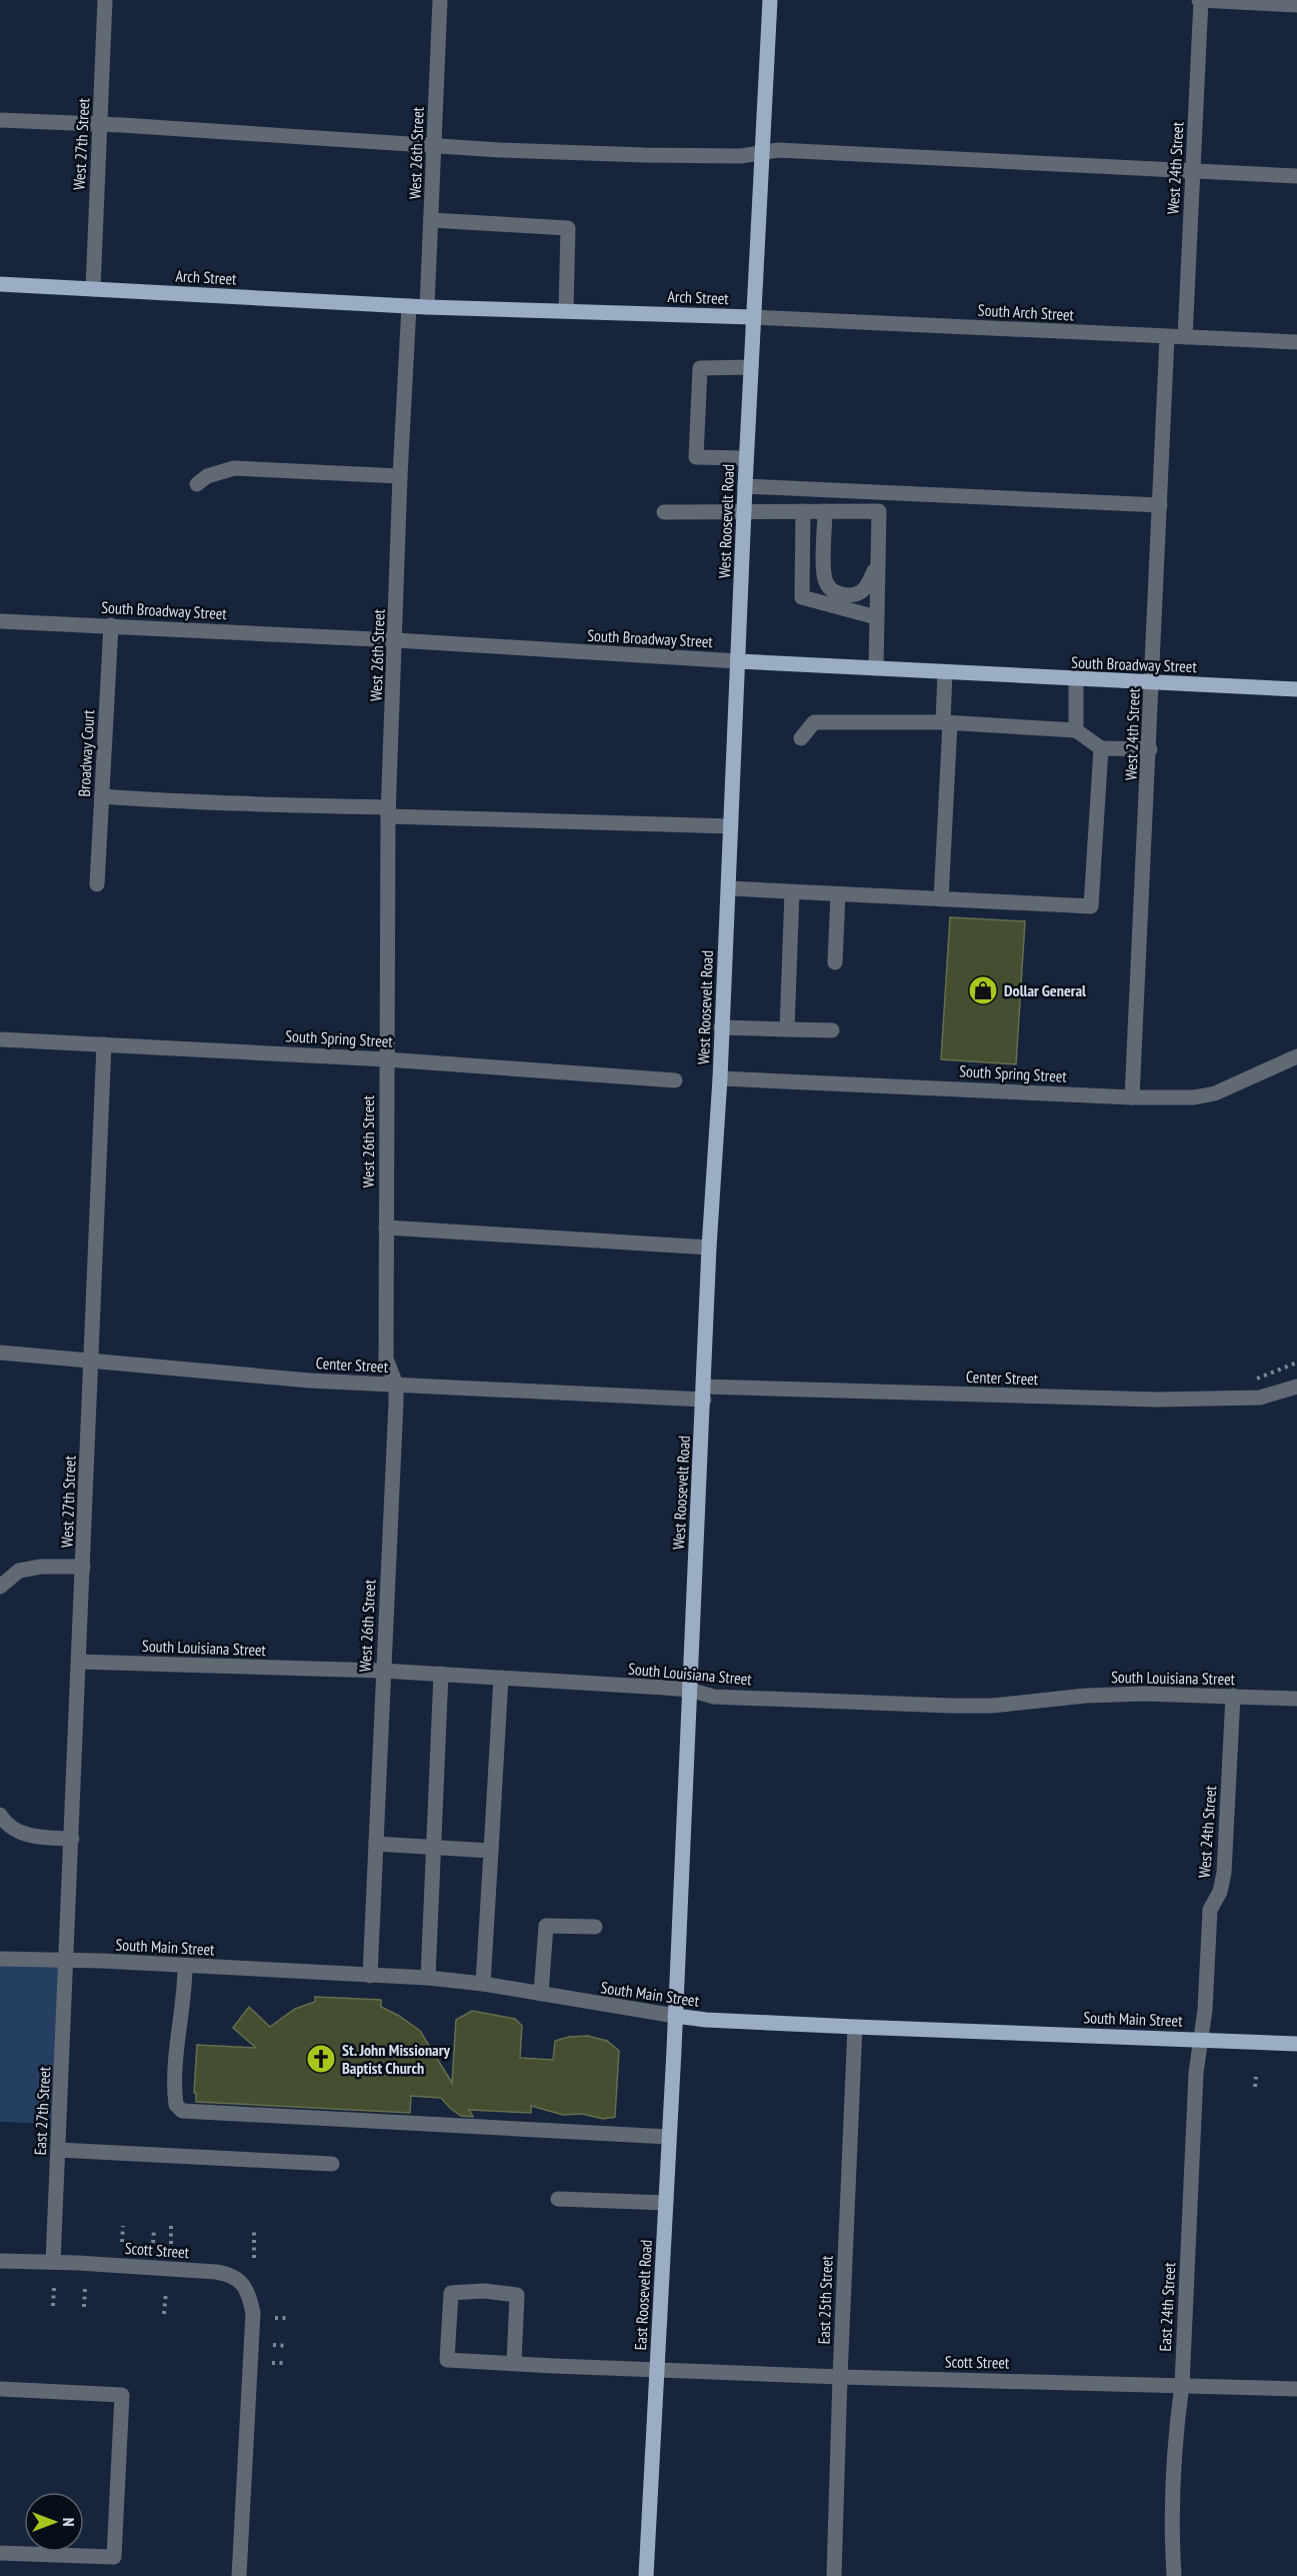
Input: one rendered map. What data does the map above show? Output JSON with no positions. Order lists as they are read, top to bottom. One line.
{"streets":{"main road":["Arch Street","West Roosevelt Road","South Broadway Street","South Main Street","East Roosevelt Road"],"street":["West 27th Street","West 26th Street","West 24th Street","South Arch Street","Broadway Court","South Spring Street","Center Street","South Louisiana Street","East 27th Street","Scott Street","East 25th Street","East 24th Street"]},"crossings":[["West 27th Street","Arch Street"],["West 27th Street","South Spring Street"],["West 27th Street","Center Street"],["West 27th Street","South Louisiana Street"],["West 27th Street","South Main Street"],["West 27th Street","East 27th Street"],["West 26th Street","Arch Street"],["West 26th Street","South Broadway Street"],["West 26th Street","South Spring Street"],["West 26th Street","Center Street"],["West 26th Street","South Louisiana Street"],["West 26th Street","South Main Street"],["West 24th Street","South Arch Street"],["West 24th Street","South Broadway Street"],["West 24th Street","South Spring Street"],["West 24th Street","South Louisiana Street"],["West 24th Street","South Main Street"],["West 24th Street","East 24th Street"],["Arch Street","South Arch Street"],["Arch Street","West Roosevelt Road"],["South Arch Street","West Roosevelt Road"],["West Roosevelt Road","South Broadway Street"],["West Roosevelt Road","South Spring Street"],["West Roosevelt Road","Center Street"],["West Roosevelt Road","South Louisiana Street"],["West Roosevelt Road","South Main Street"],["West Roosevelt Road","East Roosevelt Road"],["South Broadway Street","Broadway Court"],["South Main Street","East 27th Street"],["South Main Street","East Roosevelt Road"],["South Main Street","East 25th Street"],["South Main Street","East 24th Street"],["East 27th Street","Scott Street"],["Scott Street","East Roosevelt Road"],["Scott Street","East 25th Street"],["Scott Street","East 24th Street"]],"places":{"shop":["Dollar General"],"church":["St. John Missionary Baptist Church"]},"north":"right"}
